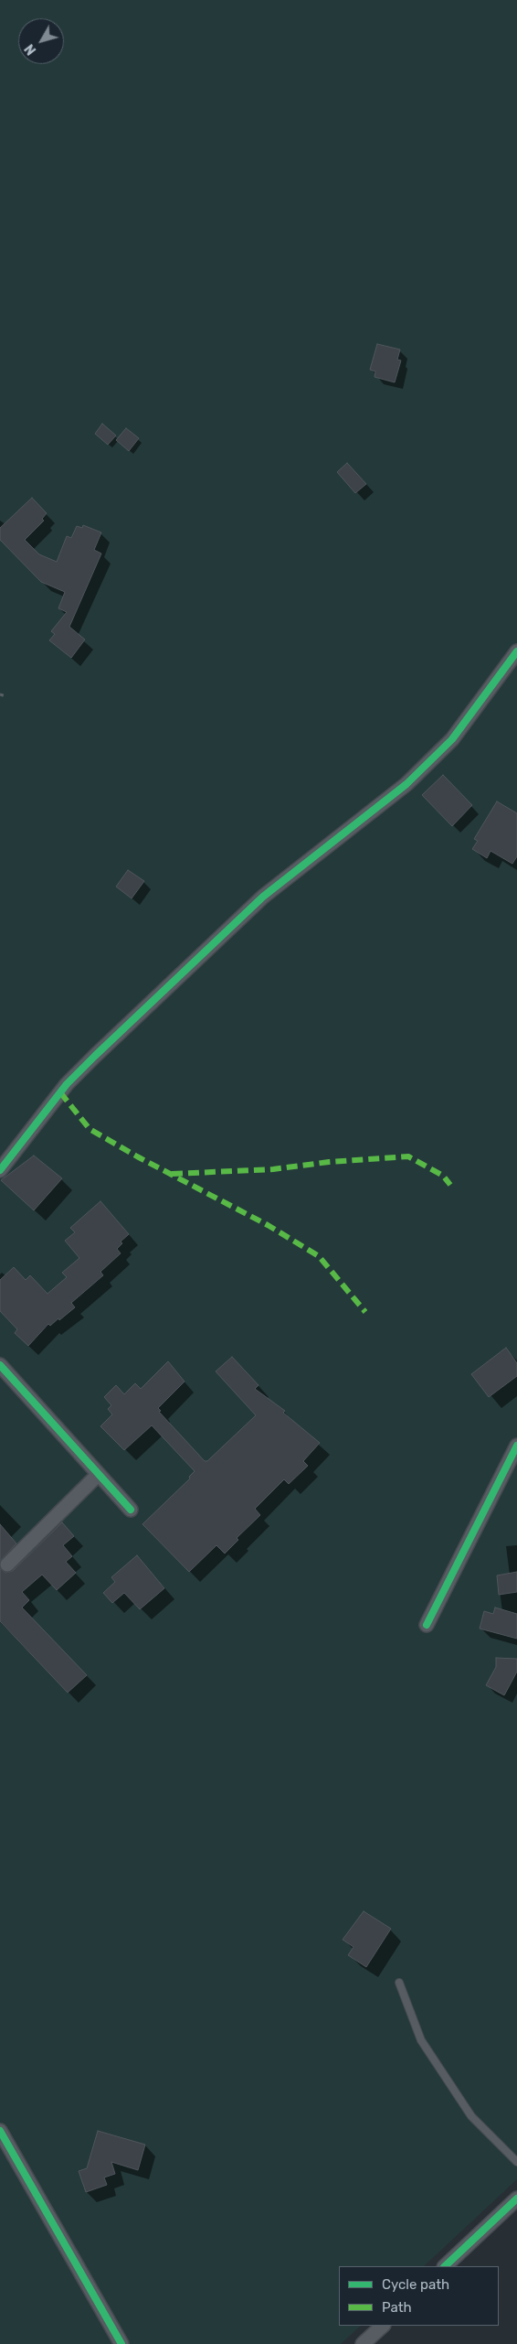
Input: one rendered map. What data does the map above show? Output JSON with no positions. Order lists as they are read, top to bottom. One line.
{"legend":["Cycle path","Path"],"north":"bottom left"}
